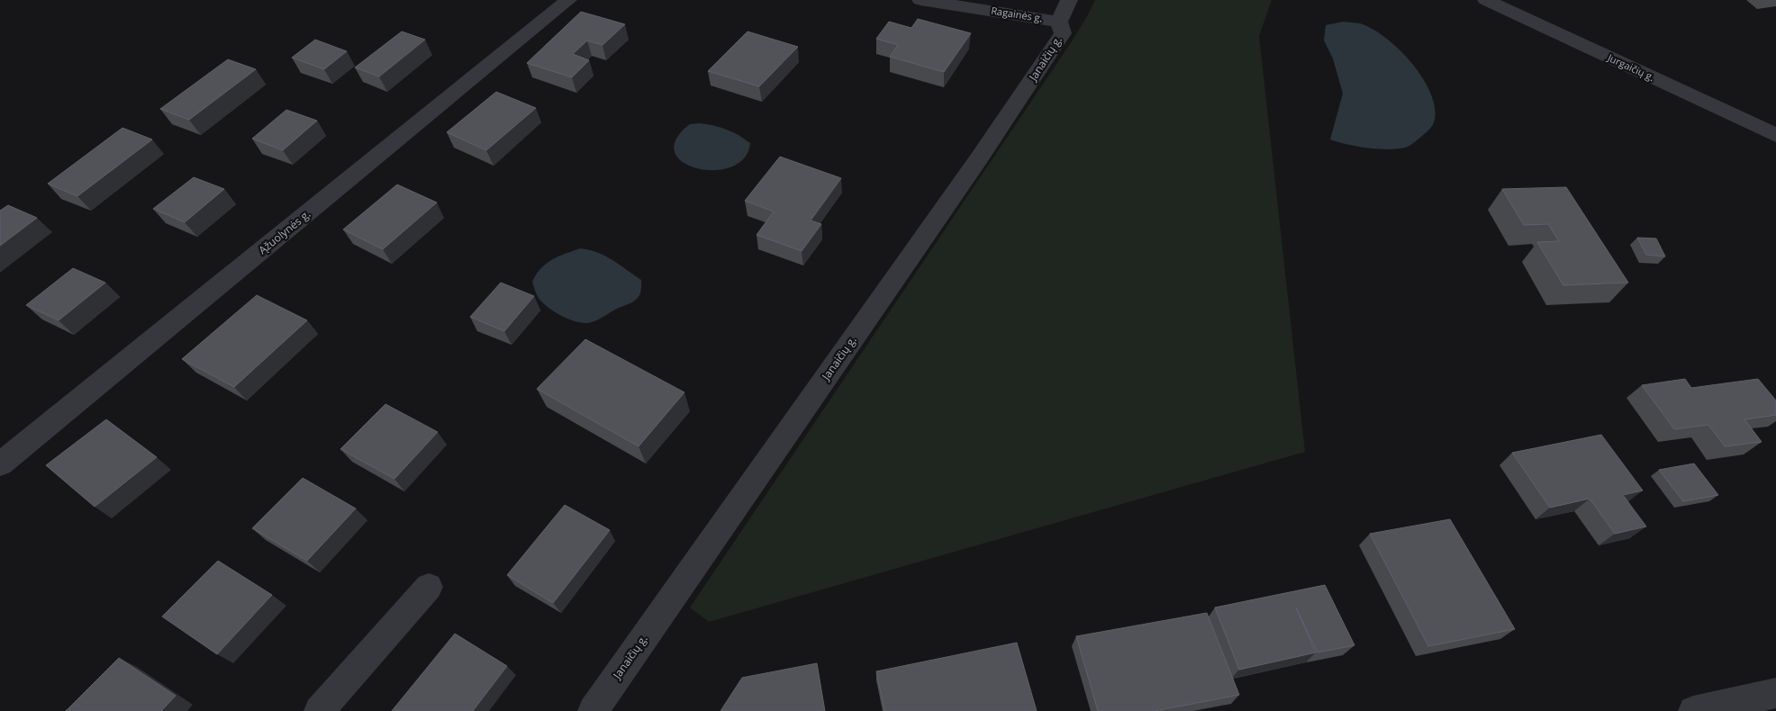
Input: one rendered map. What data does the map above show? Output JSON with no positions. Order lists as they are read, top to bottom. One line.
{"streets":{"street":["Ragainės g.","Janaičių g.","Jurgaičių g.","Ąžuolynės g."]},"crossings":[["Ragainės g.","Janaičių g."]]}
